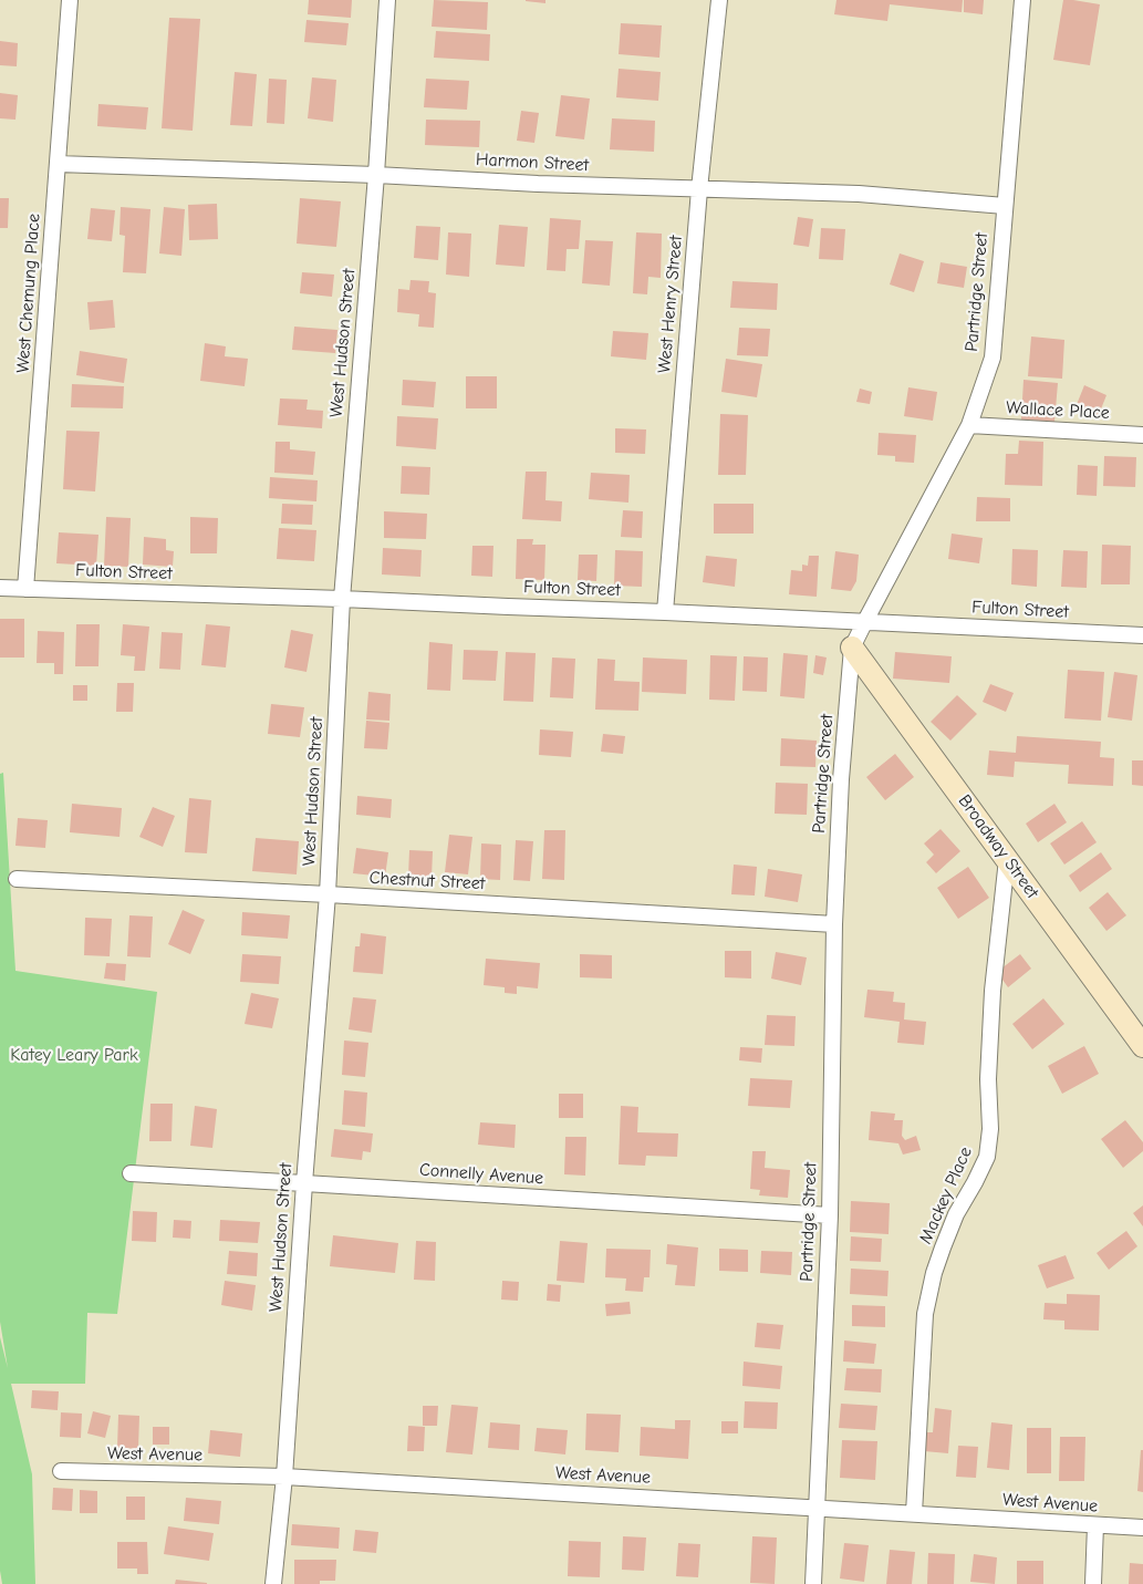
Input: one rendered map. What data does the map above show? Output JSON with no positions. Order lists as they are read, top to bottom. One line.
{"streets":{"street":["Harmon Street","Partridge Street","West Chemung Place","West Henry Street","West Hudson Street","Wallace Place","Fulton Street","Broadway Street","Chestnut Street","Connelly Avenue","Mackey Place","West Avenue"]},"crossings":[["Harmon Street","Partridge Street"],["Harmon Street","West Chemung Place"],["Harmon Street","West Henry Street"],["Harmon Street","West Hudson Street"],["Partridge Street","Wallace Place"],["Partridge Street","Fulton Street"],["Partridge Street","Broadway Street"],["Partridge Street","Chestnut Street"],["Partridge Street","Connelly Avenue"],["Partridge Street","West Avenue"],["West Chemung Place","Fulton Street"],["West Henry Street","Fulton Street"],["West Hudson Street","Fulton Street"],["West Hudson Street","Chestnut Street"],["West Hudson Street","Connelly Avenue"],["West Hudson Street","West Avenue"],["Broadway Street","Mackey Place"],["Mackey Place","West Avenue"]],"parks":["Katey Leary Park"]}
